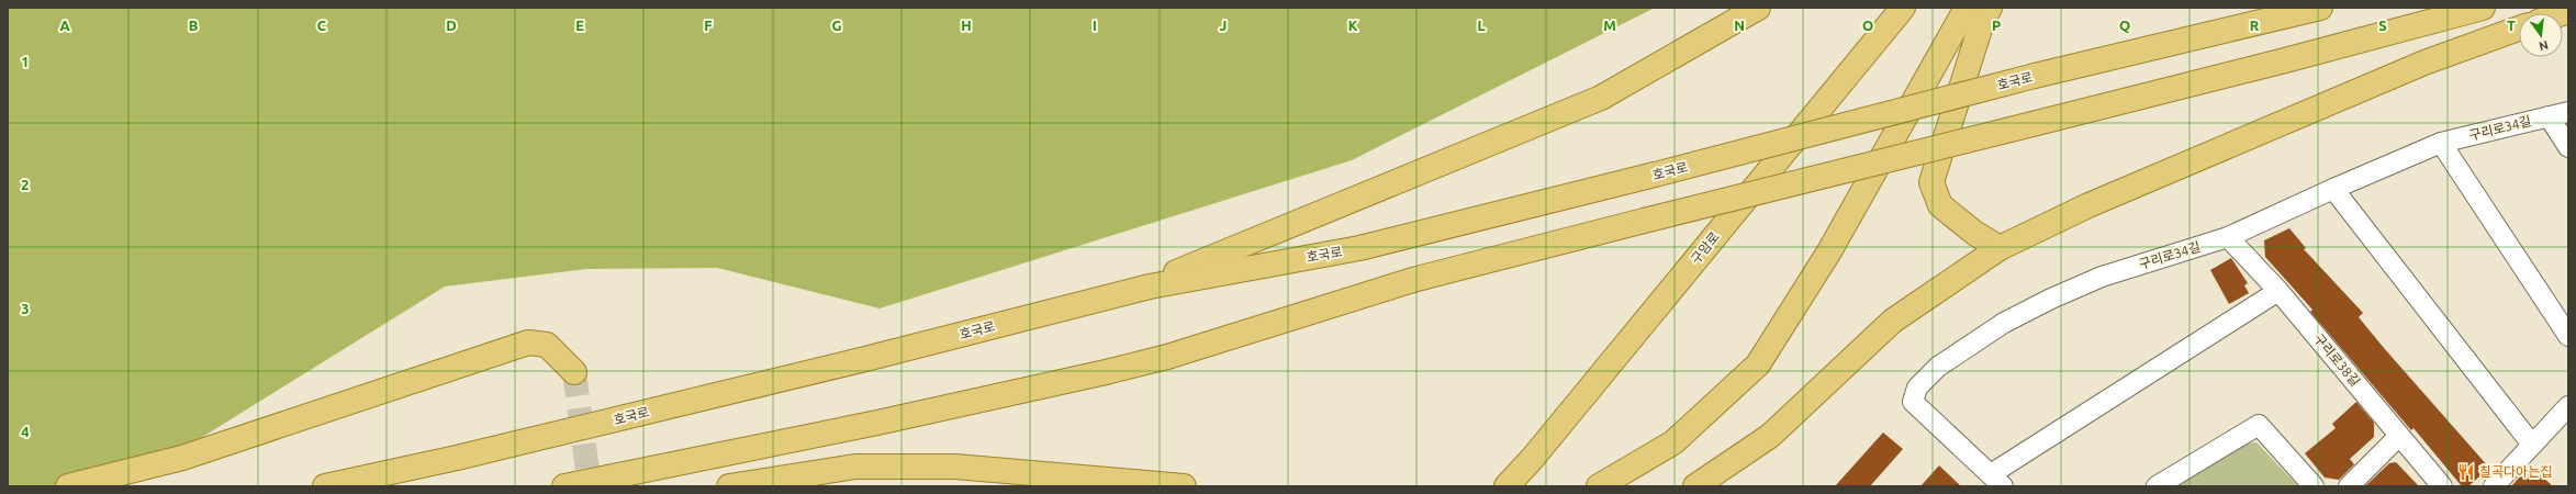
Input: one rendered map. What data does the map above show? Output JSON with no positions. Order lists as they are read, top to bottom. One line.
{"streets":{"main road":["호국로","구암로"],"street":["구리로34길","구리로38길"]},"crossings":[["구리로34길","구리로38길"]],"places":{"restaurant":["칠곡다아는집"]},"north":"bottom","grid":{"columns":["A","B","C","D","E","F","G","H","I","J","K","L","M","N","O","P","Q","R","S","T"],"rows":["1","2","3","4"]}}
